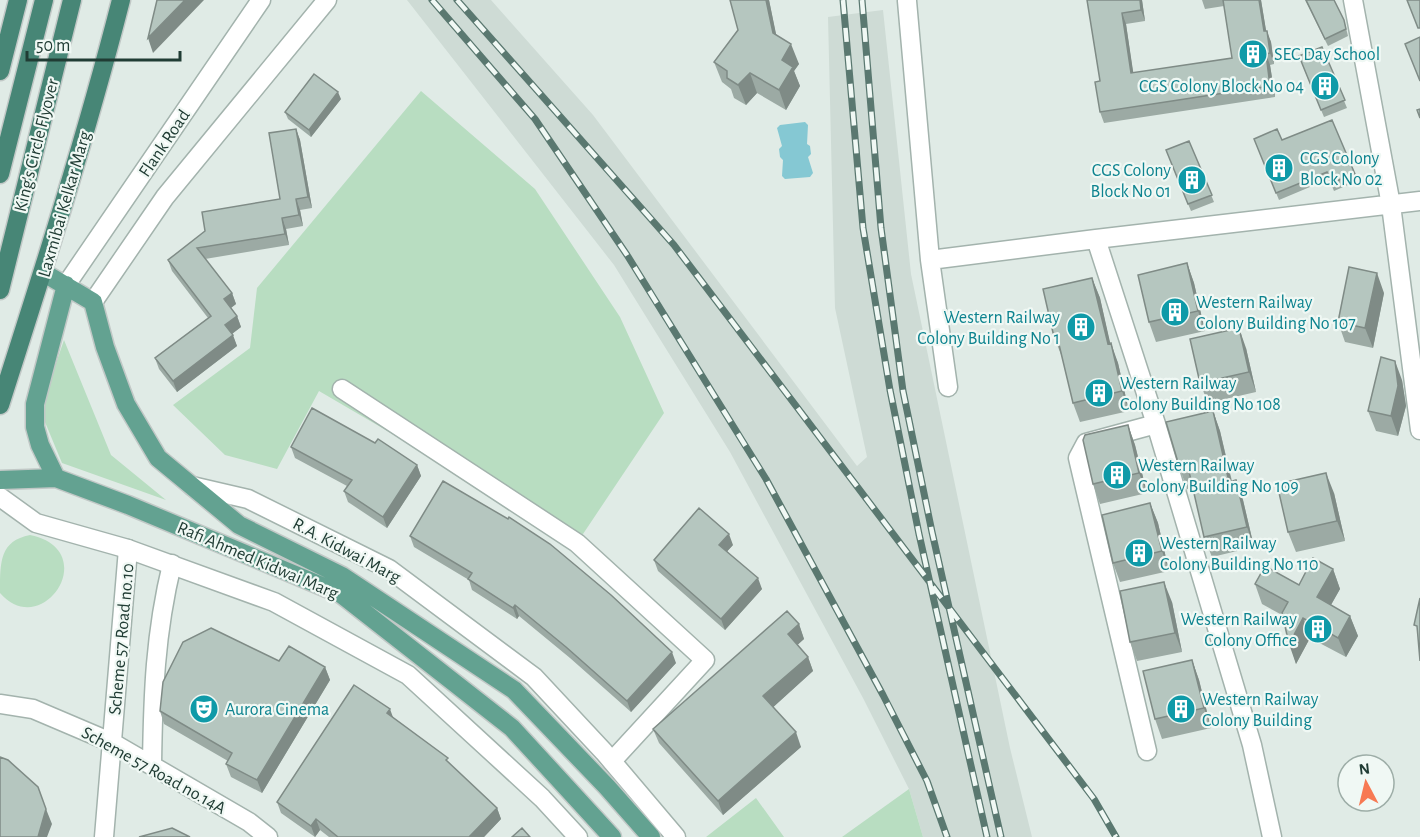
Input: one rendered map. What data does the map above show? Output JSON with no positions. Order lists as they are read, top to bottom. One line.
{"streets":{"highway":["King's Circle Flyover","Laxmibai Kelkar Marg"],"main road":["R.A. Kidwai Marg","Rafi Ahmed Kidwai Marg"],"street":["Flank Road","Scheme 57 Road no.10","Scheme 57 Road no.14A"]},"crossings":[["Scheme 57 Road no.10","Scheme 57 Road no.14A"]],"places":{"building":["SEC Day School","CGS Colony Block No 04","CGS Colony Block No 02","CGS Colony Block No 01","Western Railway Colony Building No 107","Western Railway Colony Building No 1","Western Railway Colony Building No 108","Western Railway Colony Building No 109","Western Railway Colony Building No 110","Western Railway Colony Office","Western Railway Colony Building"],"theatre":["Aurora Cinema"]},"scale_bar":"50 m","north":"top"}
